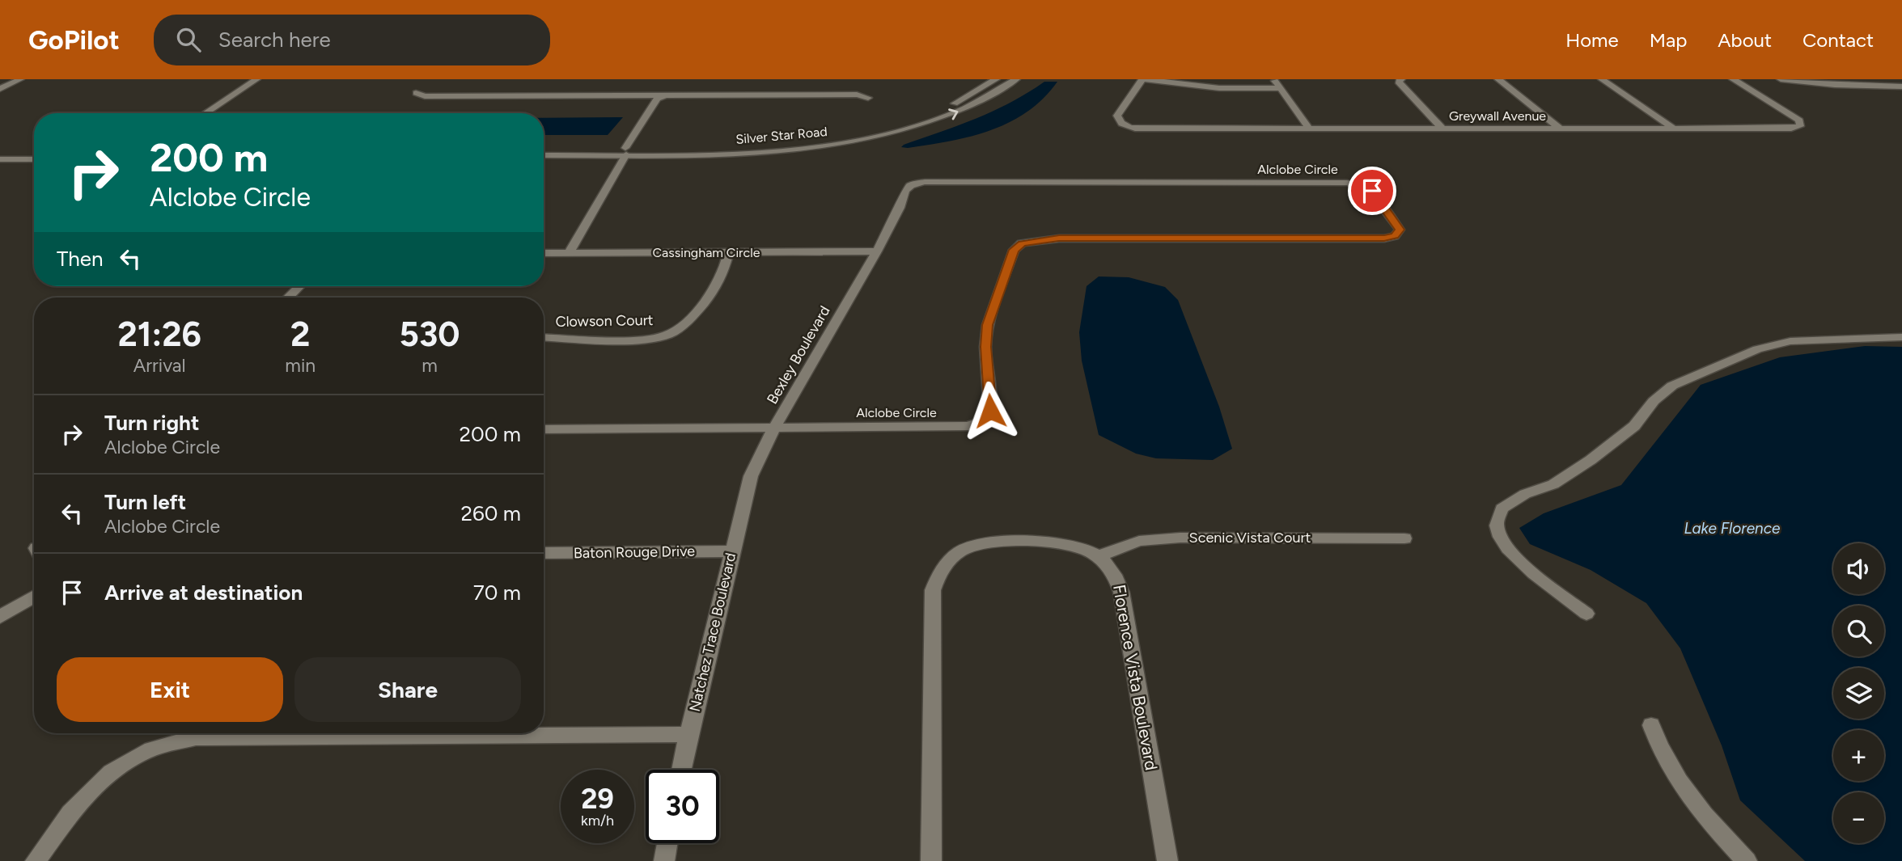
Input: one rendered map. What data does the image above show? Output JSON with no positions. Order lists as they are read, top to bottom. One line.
{"streets":{"street":["Greywall Avenue","Silver Star Road","Alclobe Circle","Cassingham Circle","Clowson Court","Bexley Boulevard","Scenic Vista Court","Baton Rouge Drive","Natchez Trace Boulevard","Florence Vista Boulevard"]},"crossings":[["Alclobe Circle","Cassingham Circle"],["Alclobe Circle","Bexley Boulevard"],["Cassingham Circle","Clowson Court"],["Cassingham Circle","Bexley Boulevard"],["Bexley Boulevard","Natchez Trace Boulevard"],["Scenic Vista Court","Florence Vista Boulevard"],["Baton Rouge Drive","Natchez Trace Boulevard"]],"water":["Lake Florence"],"page":{"header":"GoPilot","search":"Search here","nav":["Home","Map","About","Contact"],"turn":["200 m","Alclobe Circle"],"then":"Then","eta":["21:26","Arrival","2","min","530","m"],"list":[{"name":"Turn right","note":"Alclobe Circle","value":"200 m"},{"name":"Turn left","note":"Alclobe Circle","value":"260 m"},{"name":"Arrive at destination","value":"70 m"}],"map_buttons":["+","−"],"buttons":["Exit","Share"],"speed":"29 km/h","limit":"30"}}
